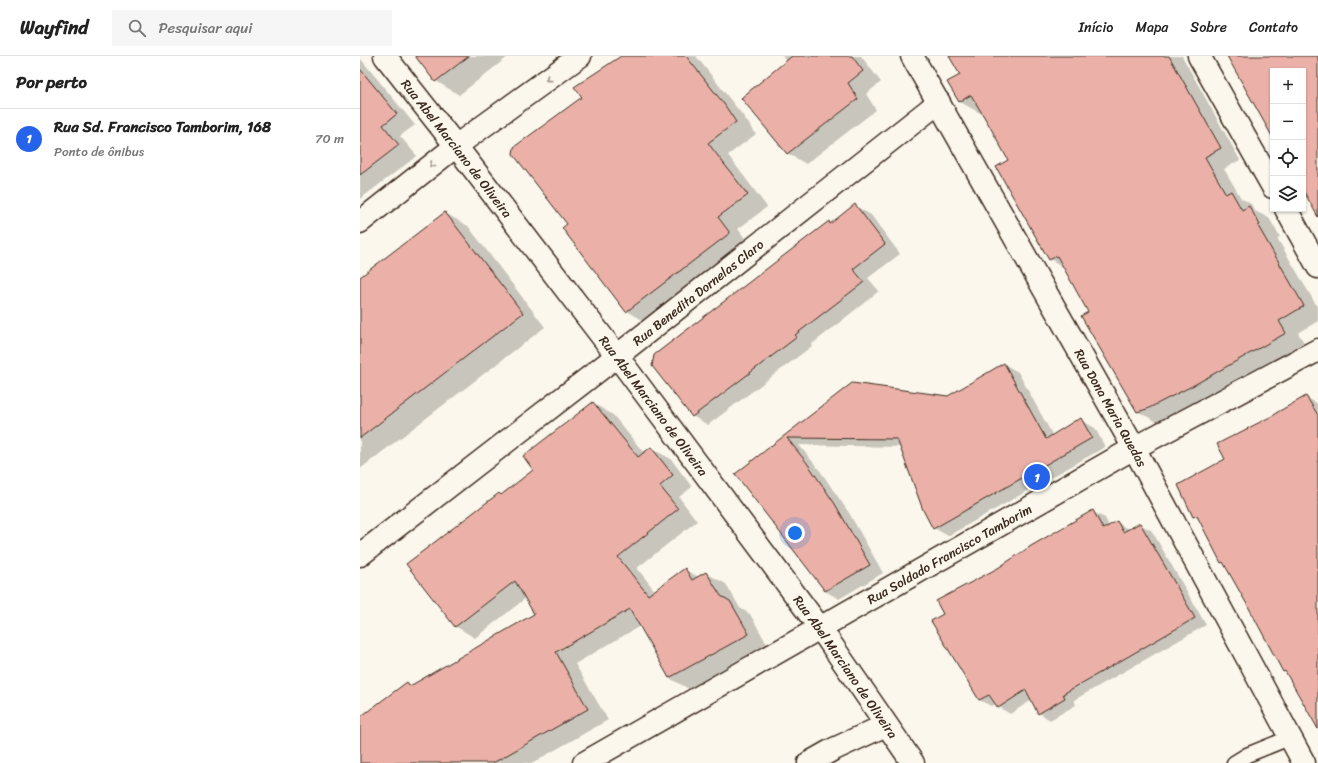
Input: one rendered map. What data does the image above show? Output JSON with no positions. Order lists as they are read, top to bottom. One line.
{"streets":{"street":["Rua Abel Marciano de Oliveira","Rua Benedita Dornelas Claro","Rua Dona Maria Quedas","Rua Soldado Francisco Tamborim"]},"crossings":[["Rua Abel Marciano de Oliveira","Rua Benedita Dornelas Claro"],["Rua Abel Marciano de Oliveira","Rua Soldado Francisco Tamborim"],["Rua Benedita Dornelas Claro","Rua Dona Maria Quedas"],["Rua Dona Maria Quedas","Rua Soldado Francisco Tamborim"]],"page":{"header":"Wayfind","search":"Pesquisar aqui","nav":["Início","Mapa","Sobre","Contato"],"heading":"Por perto","map_buttons":["+","−"],"list":[{"mark":"1","name":"Rua Sd. Francisco Tamborim, 168","note":"Ponto de ônibus","value":"70 m"}],"pins":"1"}}
